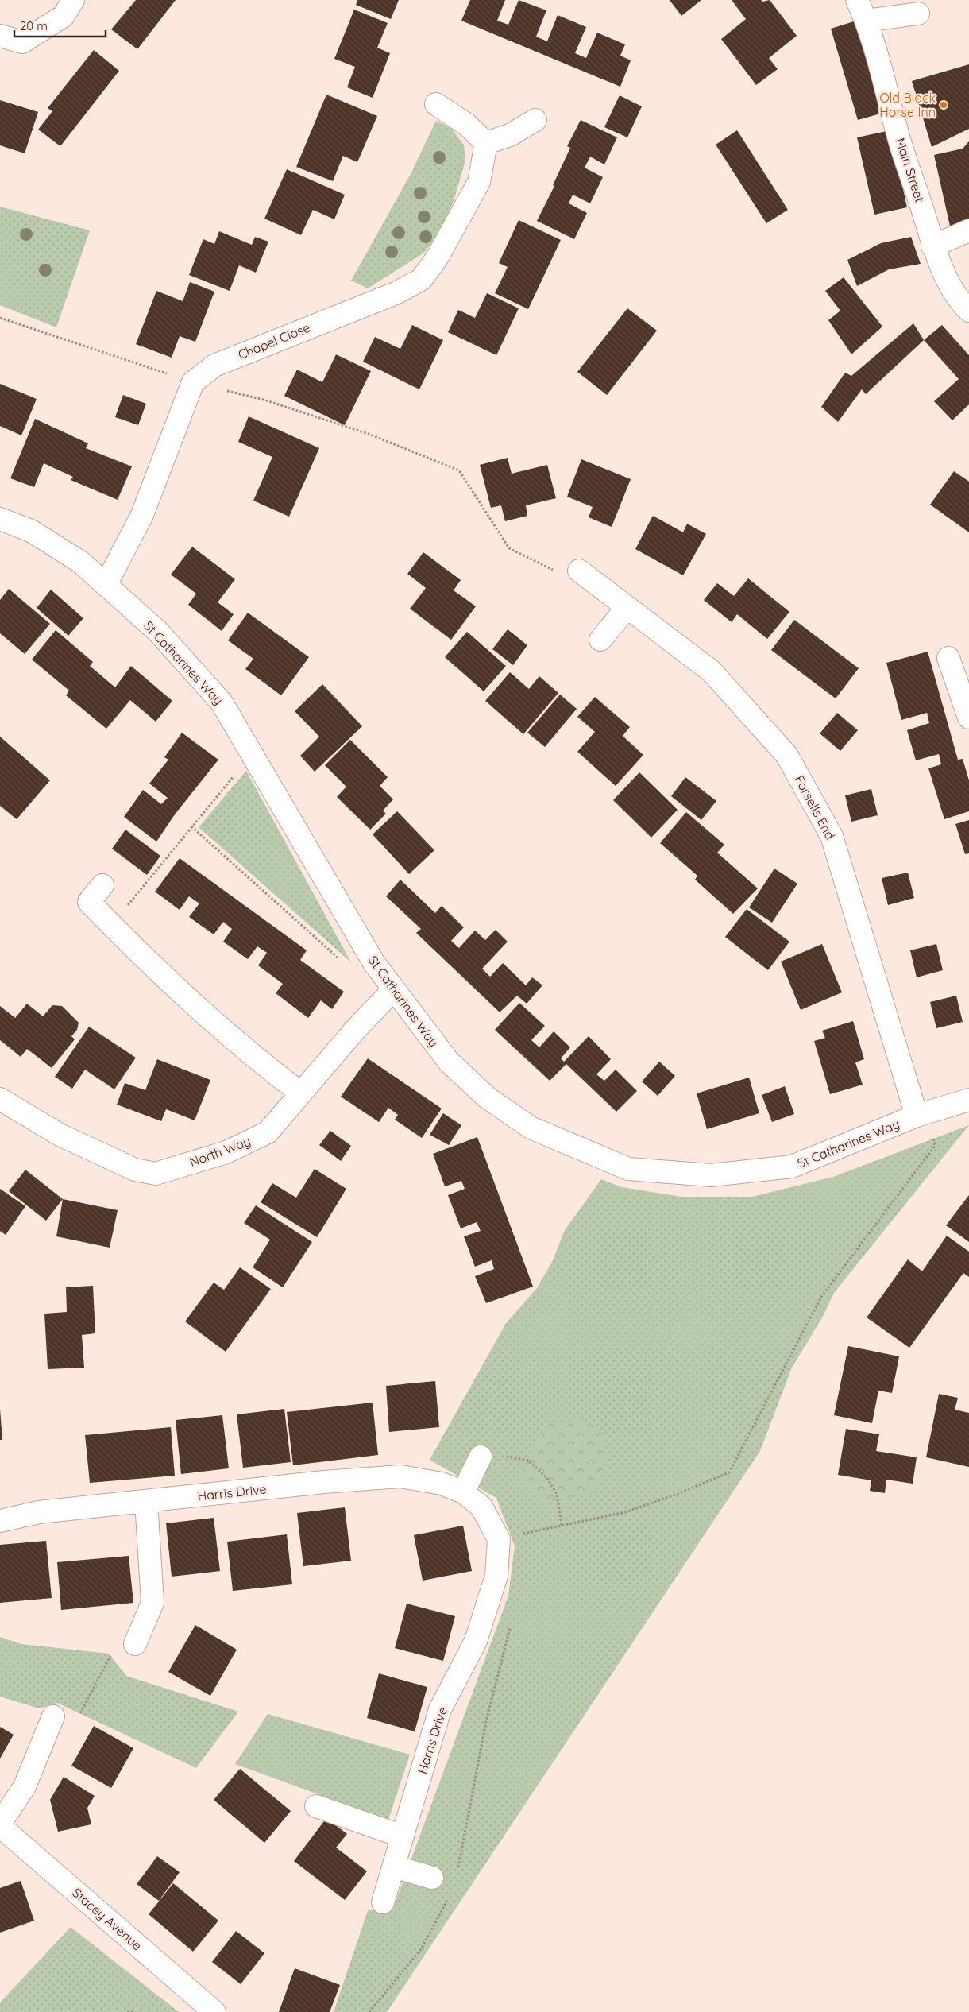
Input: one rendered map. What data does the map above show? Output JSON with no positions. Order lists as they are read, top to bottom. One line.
{"streets":{"street":["Main Street","Chapel Close","St Catharines Way","Forsells End","North Way","Harris Drive","Stacey Avenue"]},"crossings":[["St Catharines Way","Forsells End"],["St Catharines Way","North Way"]],"places":["Old Black Horse Inn"],"scale_bar":"20 m"}
